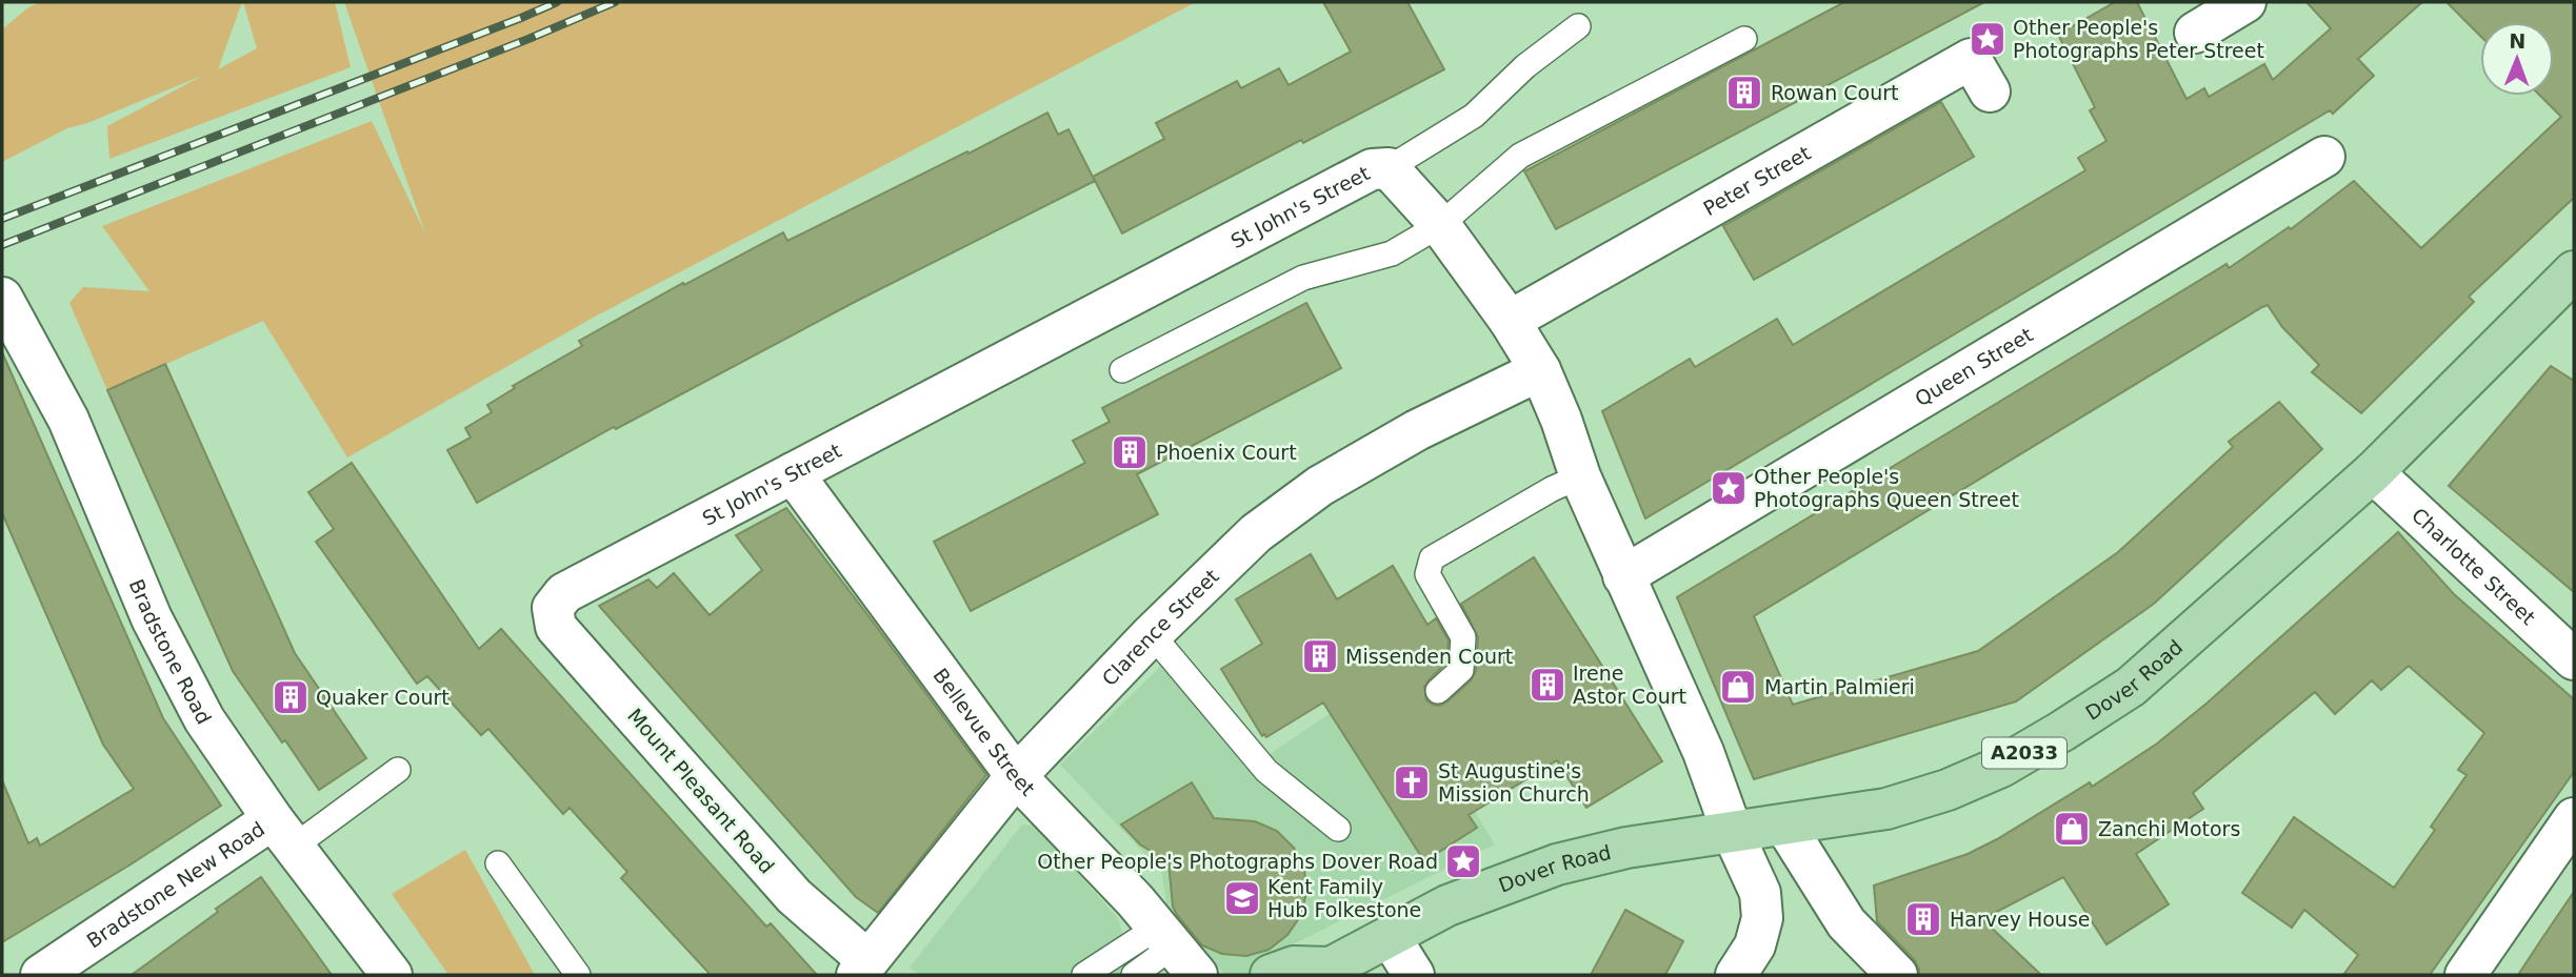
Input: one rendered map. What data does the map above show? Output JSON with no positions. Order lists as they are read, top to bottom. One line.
{"streets":{"main road":["Dover Road","A2033"],"street":["Peter Street","St John's Street","Queen Street","Charlotte Street","Clarence Street","Bradstone Road","Bellevue Street","Mount Pleasant Road","Bradstone New Road"]},"crossings":[["Peter Street","St John's Street"],["St John's Street","Queen Street"],["St John's Street","Clarence Street"],["St John's Street","Dover Road"],["St John's Street","Bellevue Street"],["St John's Street","Mount Pleasant Road"],["Charlotte Street","Dover Road"],["Clarence Street","Bellevue Street"],["Clarence Street","Mount Pleasant Road"],["Bradstone Road","Bradstone New Road"],["Dover Road","A2033"]],"places":{"place":["Other People's Photographs Peter Street","Other People's Photographs Queen Street","Other People's Photographs Dover Road"],"building":["Rowan Court","Phoenix Court","Missenden Court","Irene Astor Court","Quaker Court","Harvey House"],"shop":["Martin Palmieri","Zanchi Motors"],"church":["St Augustine's Mission Church"],"school or university":["Kent Family Hub Folkestone"]},"north":"top"}
